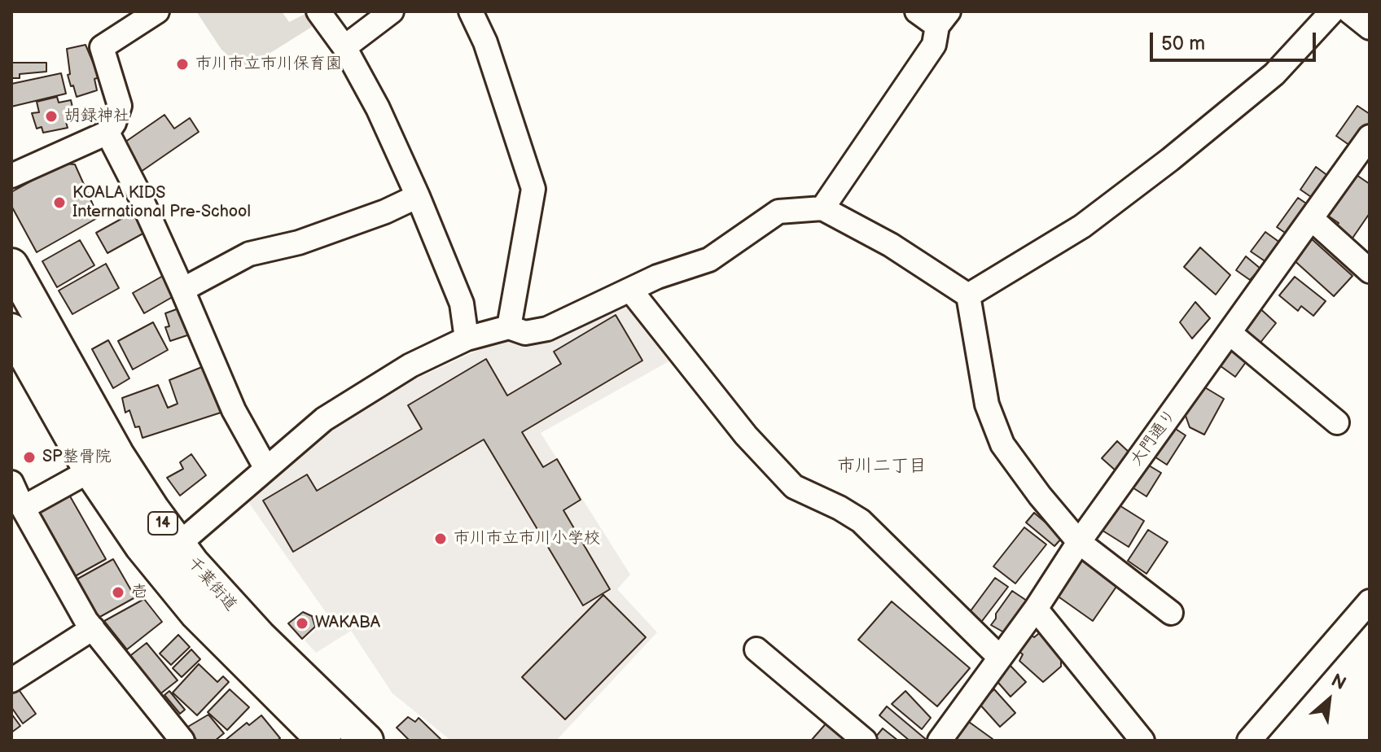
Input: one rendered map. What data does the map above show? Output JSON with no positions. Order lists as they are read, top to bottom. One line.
{"streets":{"highway":["14","千葉街道"],"street":["大門通り"]},"districts":["市川二丁目"],"places":["市川市立市川保育園","胡録神社","KOALA KIDS International Pre-School","SP整骨院","市川市立市川小学校","壱","WAKABA"],"scale_bar":"50 m","north":"top right"}
